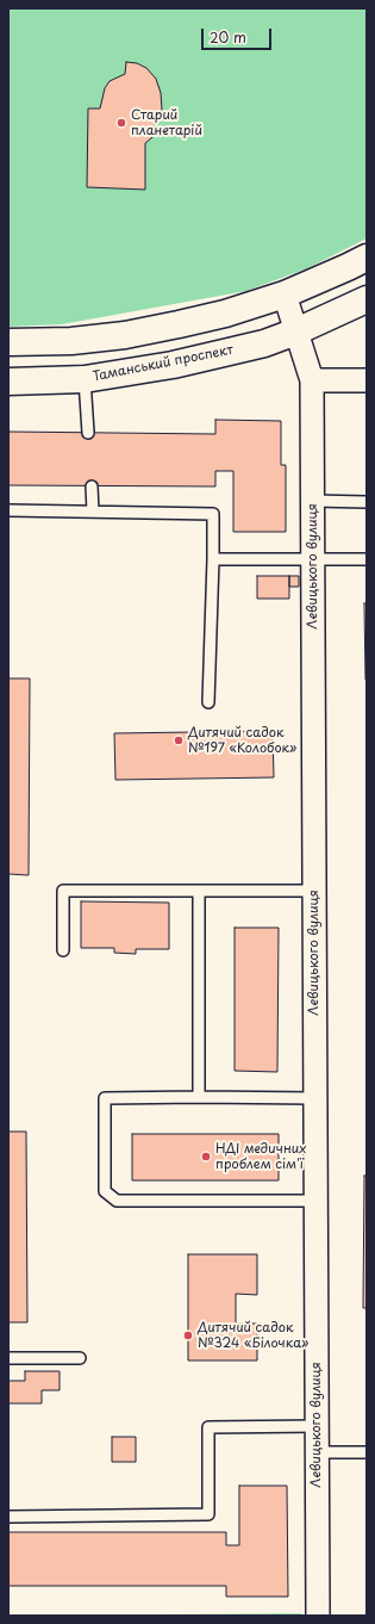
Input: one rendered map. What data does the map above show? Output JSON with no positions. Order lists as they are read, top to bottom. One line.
{"streets":{"street":["Таманський проспект","Левицького вулиця"]},"crossings":[["Таманський проспект","Левицького вулиця"]],"places":["Старий планетарій","Дитячий садок №197 «Колобок»","НДІ медичних проблем сім'ї","Дитячий садок №324 «Білочка»"],"scale_bar":"20 m"}
